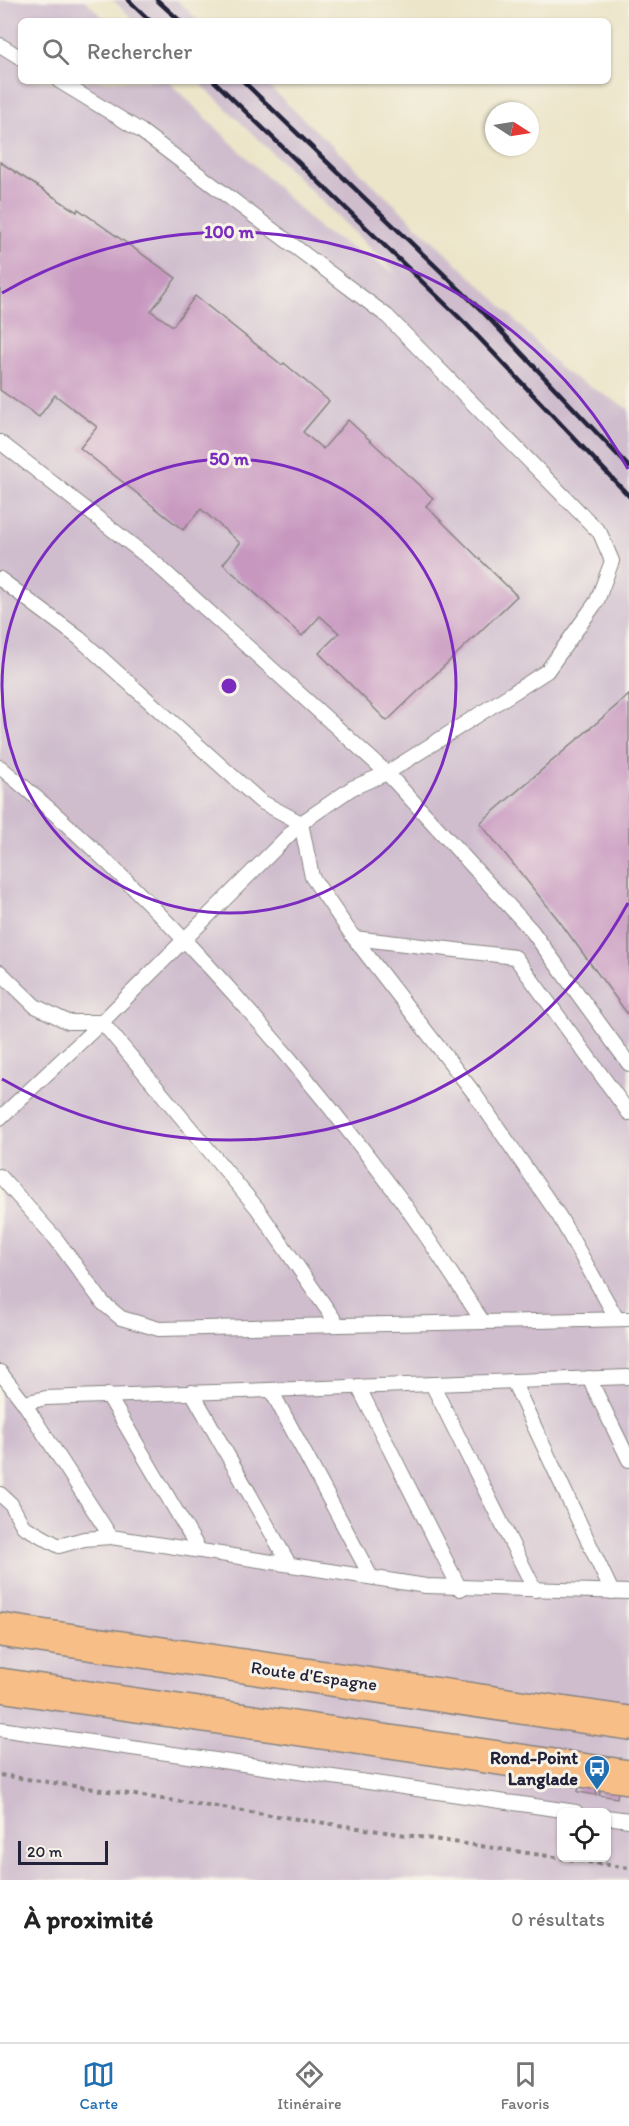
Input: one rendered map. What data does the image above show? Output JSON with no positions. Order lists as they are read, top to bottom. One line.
{"streets":{"main road":["Route d'Espagne"]},"places":{"bus stop":["Rond-Point Langlade"]},"scale_bar":"20 m","north":"right","page":{"search":"Rechercher","scale":"20 m","heading":["À proximité","0 résultats"],"nav":["Carte","Itinéraire","Favoris"]},"rings":["100 m","50 m"]}
